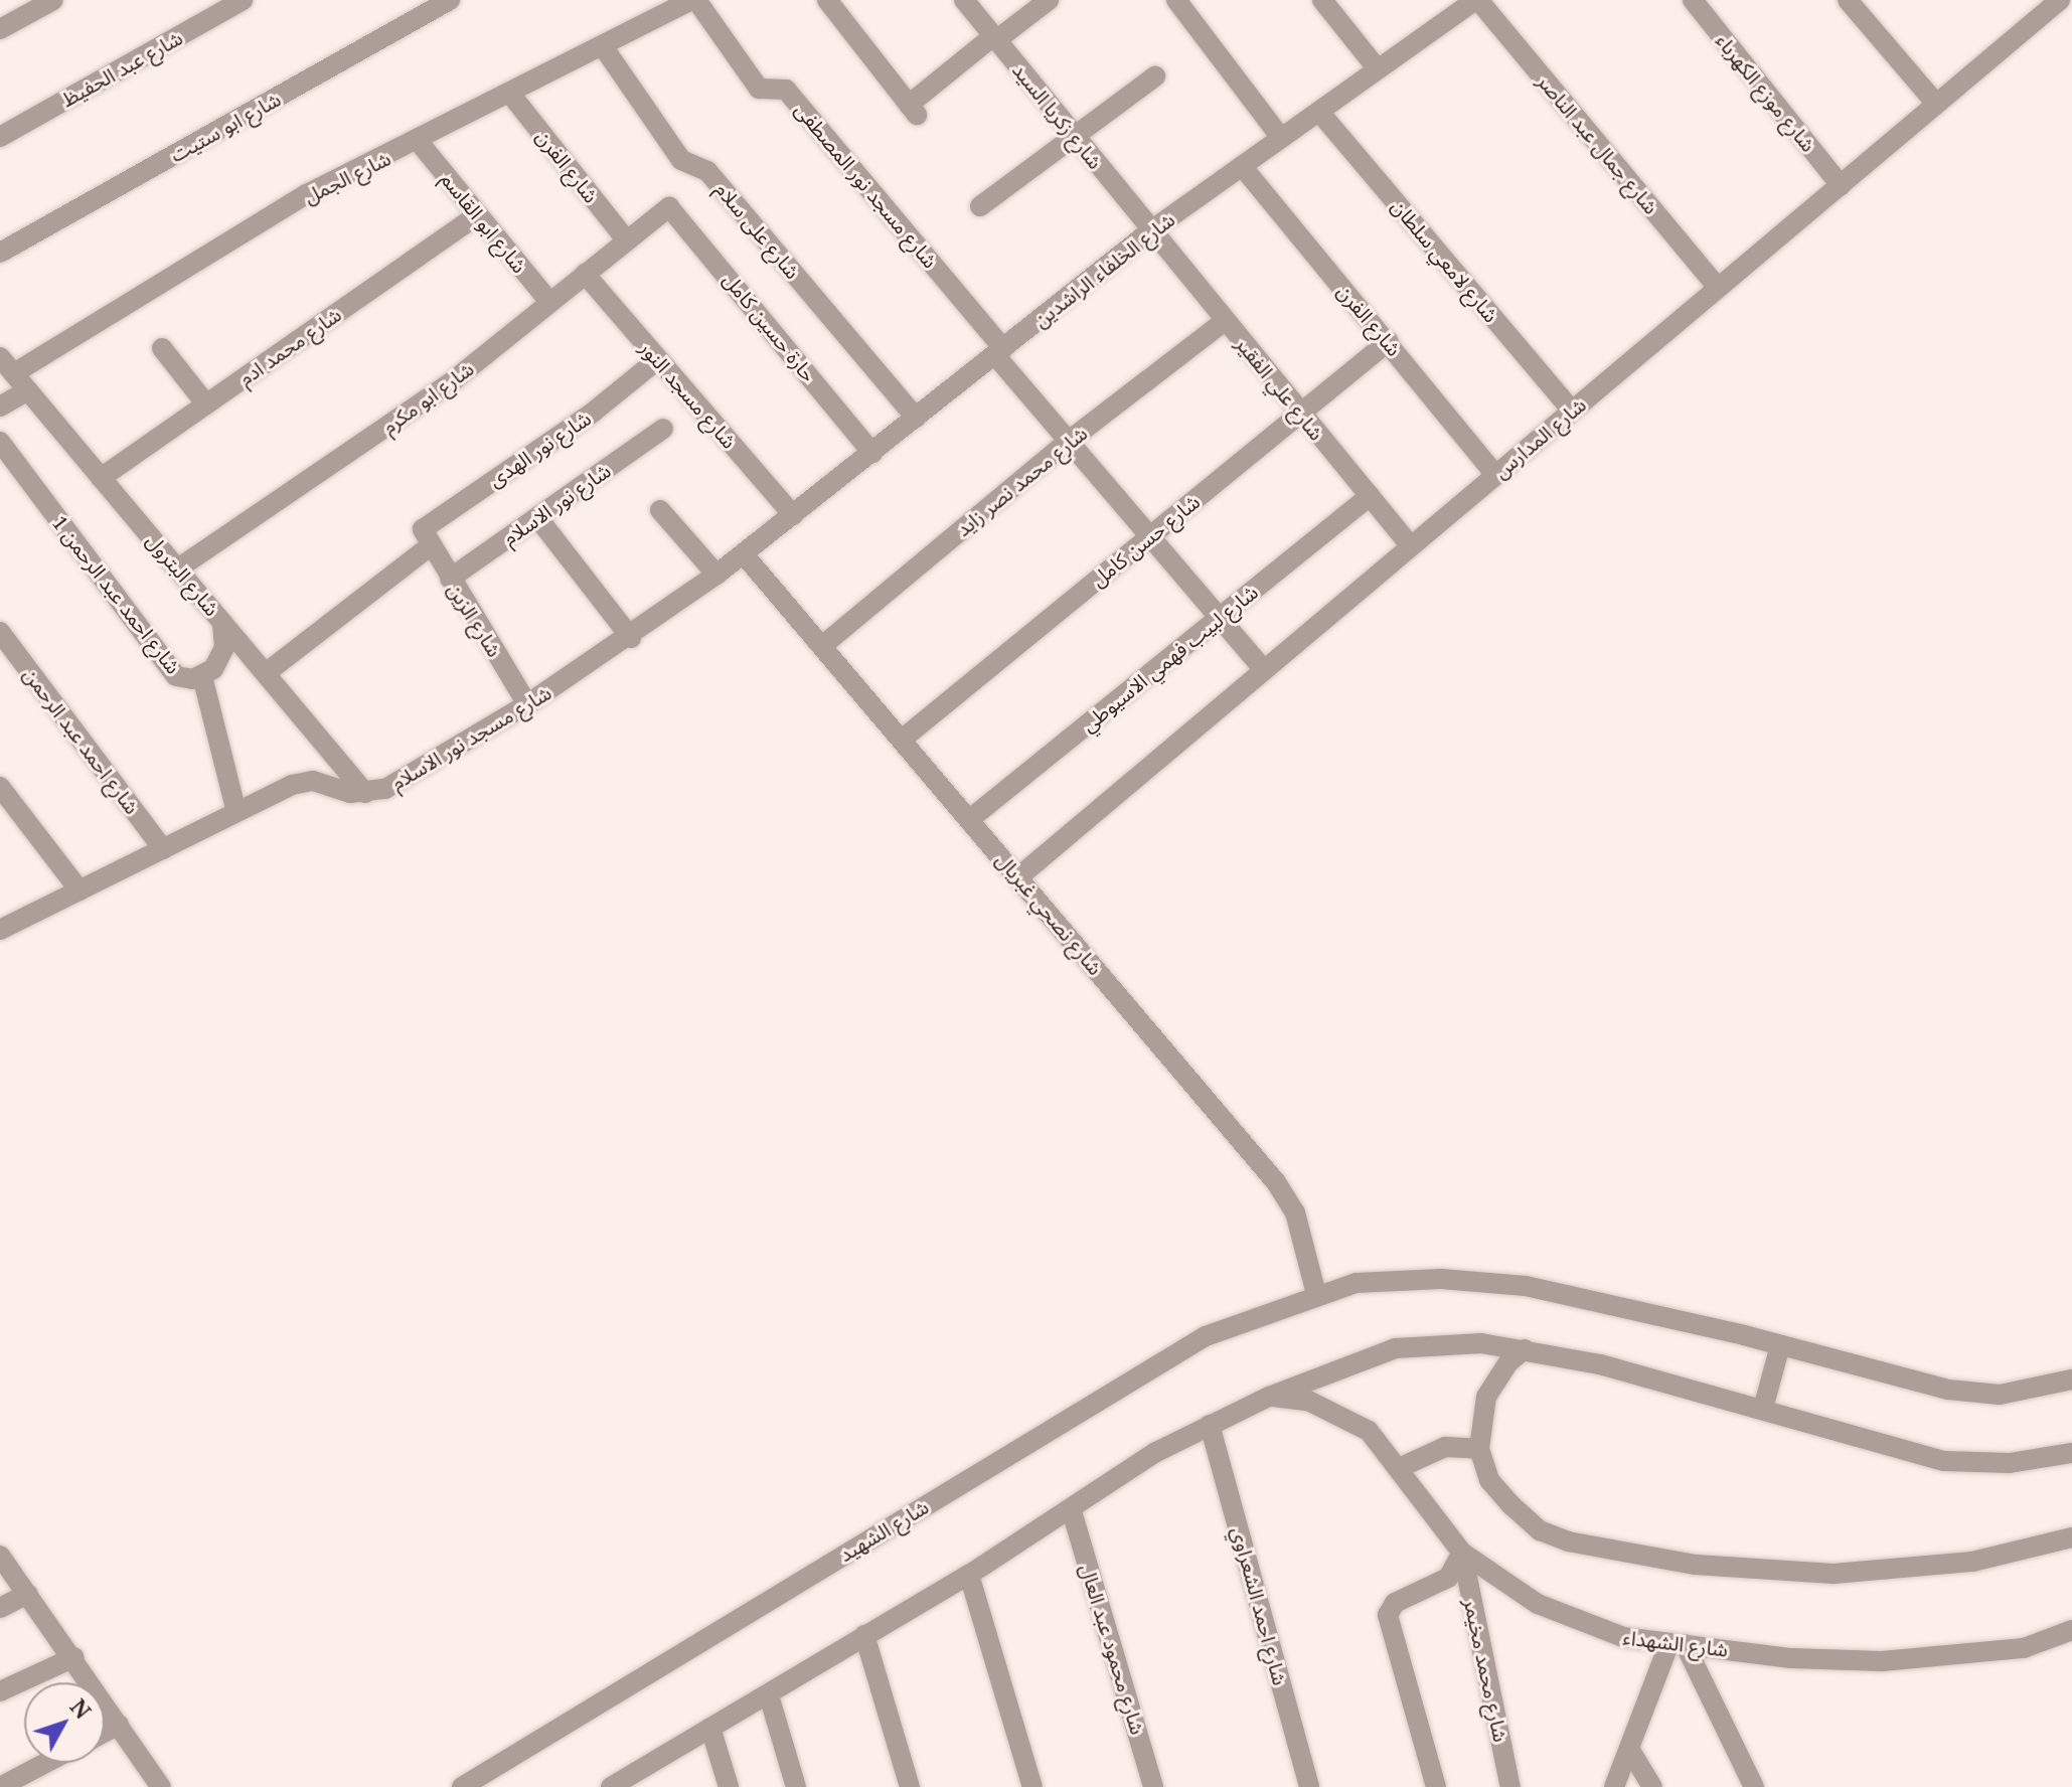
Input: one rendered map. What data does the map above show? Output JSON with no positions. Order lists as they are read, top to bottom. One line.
{"streets":{"street":["شارع عبد الحفيظ","شارع موزع الكهرباء","شارع زكريا السيد","شارع ابو ستيت","شارع جمال عبد الناصر","شارع الفرن","شارع الجمل","شارع مسجد نور المصطفى","شارع ابو القاسم","شارع على سلام","شارع لامعي سلطان","شارع الخلفاء الراشدين","حارة حسين كامل","شارع محمد ادم","شارع علي الفقير","شارع مسجد النور","شارع ابو مكرم","شارع المدارس","شارع نور الهدى","شارع محمد نصر زايد","شارع نور الاسلام","شارع حسن كامل","شارع البترول","شارع احمد عبد الرحمن 1","شارع الزين","شارع لبيب فهمي الاسيوطي","شارع مسجد نور الاسلام","شارع احمد عبد الرحمن","شارع نصحي غبريال","شارع الشهيد","شارع احمد الشعراوي","شارع الشهداء","شارع محمود عبد العال","شارع محمد مخيمر"]},"crossings":[["شارع موزع الكهرباء","شارع المدارس"],["شارع زكريا السيد","شارع الخلفاء الراشدين"],["شارع زكريا السيد","شارع علي الفقير"],["شارع جمال عبد الناصر","شارع الخلفاء الراشدين"],["شارع جمال عبد الناصر","شارع المدارس"],["شارع الفرن","شارع الجمل"],["شارع الفرن","شارع الخلفاء الراشدين"],["شارع الفرن","شارع ابو مكرم"],["شارع الفرن","شارع المدارس"],["شارع الفرن","شارع حسن كامل"],["شارع الجمل","شارع مسجد نور المصطفى"],["شارع الجمل","شارع ابو القاسم"],["شارع الجمل","شارع على سلام"],["شارع الجمل","شارع البترول"],["شارع مسجد نور المصطفى","شارع الخلفاء الراشدين"],["شارع مسجد نور المصطفى","شارع المدارس"],["شارع مسجد نور المصطفى","شارع محمد نصر زايد"],["شارع مسجد نور المصطفى","شارع حسن كامل"],["شارع مسجد نور المصطفى","شارع لبيب فهمي الاسيوطي"],["شارع ابو القاسم","شارع محمد ادم"],["شارع ابو القاسم","شارع ابو مكرم"],["شارع على سلام","شارع الخلفاء الراشدين"],["شارع لامعي سلطان","شارع الخلفاء الراشدين"],["شارع لامعي سلطان","شارع المدارس"],["شارع الخلفاء الراشدين","حارة حسين كامل"],["شارع الخلفاء الراشدين","شارع علي الفقير"],["شارع الخلفاء الراشدين","شارع مسجد النور"],["شارع الخلفاء الراشدين","شارع مسجد نور الاسلام"],["شارع الخلفاء الراشدين","شارع نصحي غبريال"],["حارة حسين كامل","شارع ابو مكرم"],["شارع محمد ادم","شارع البترول"],["شارع علي الفقير","شارع المدارس"],["شارع علي الفقير","شارع محمد نصر زايد"],["شارع علي الفقير","شارع حسن كامل"],["شارع علي الفقير","شارع لبيب فهمي الاسيوطي"],["شارع مسجد النور","شارع ابو مكرم"],["شارع مسجد النور","شارع نور الهدى"],["شارع ابو مكرم","شارع البترول"],["شارع المدارس","شارع نصحي غبريال"],["شارع نور الهدى","شارع البترول"],["شارع نور الهدى","شارع الزين"],["شارع محمد نصر زايد","شارع نصحي غبريال"],["شارع نور الاسلام","شارع الزين"],["شارع حسن كامل","شارع نصحي غبريال"],["شارع البترول","شارع احمد عبد الرحمن 1"],["شارع البترول","شارع مسجد نور الاسلام"],["شارع الزين","شارع مسجد نور الاسلام"],["شارع لبيب فهمي الاسيوطي","شارع نصحي غبريال"],["شارع مسجد نور الاسلام","شارع احمد عبد الرحمن"],["شارع مسجد نور الاسلام","شارع نصحي غبريال"],["شارع نصحي غبريال","شارع الشهيد"],["شارع الشهداء","شارع محمد مخيمر"]],"north":"top right"}
